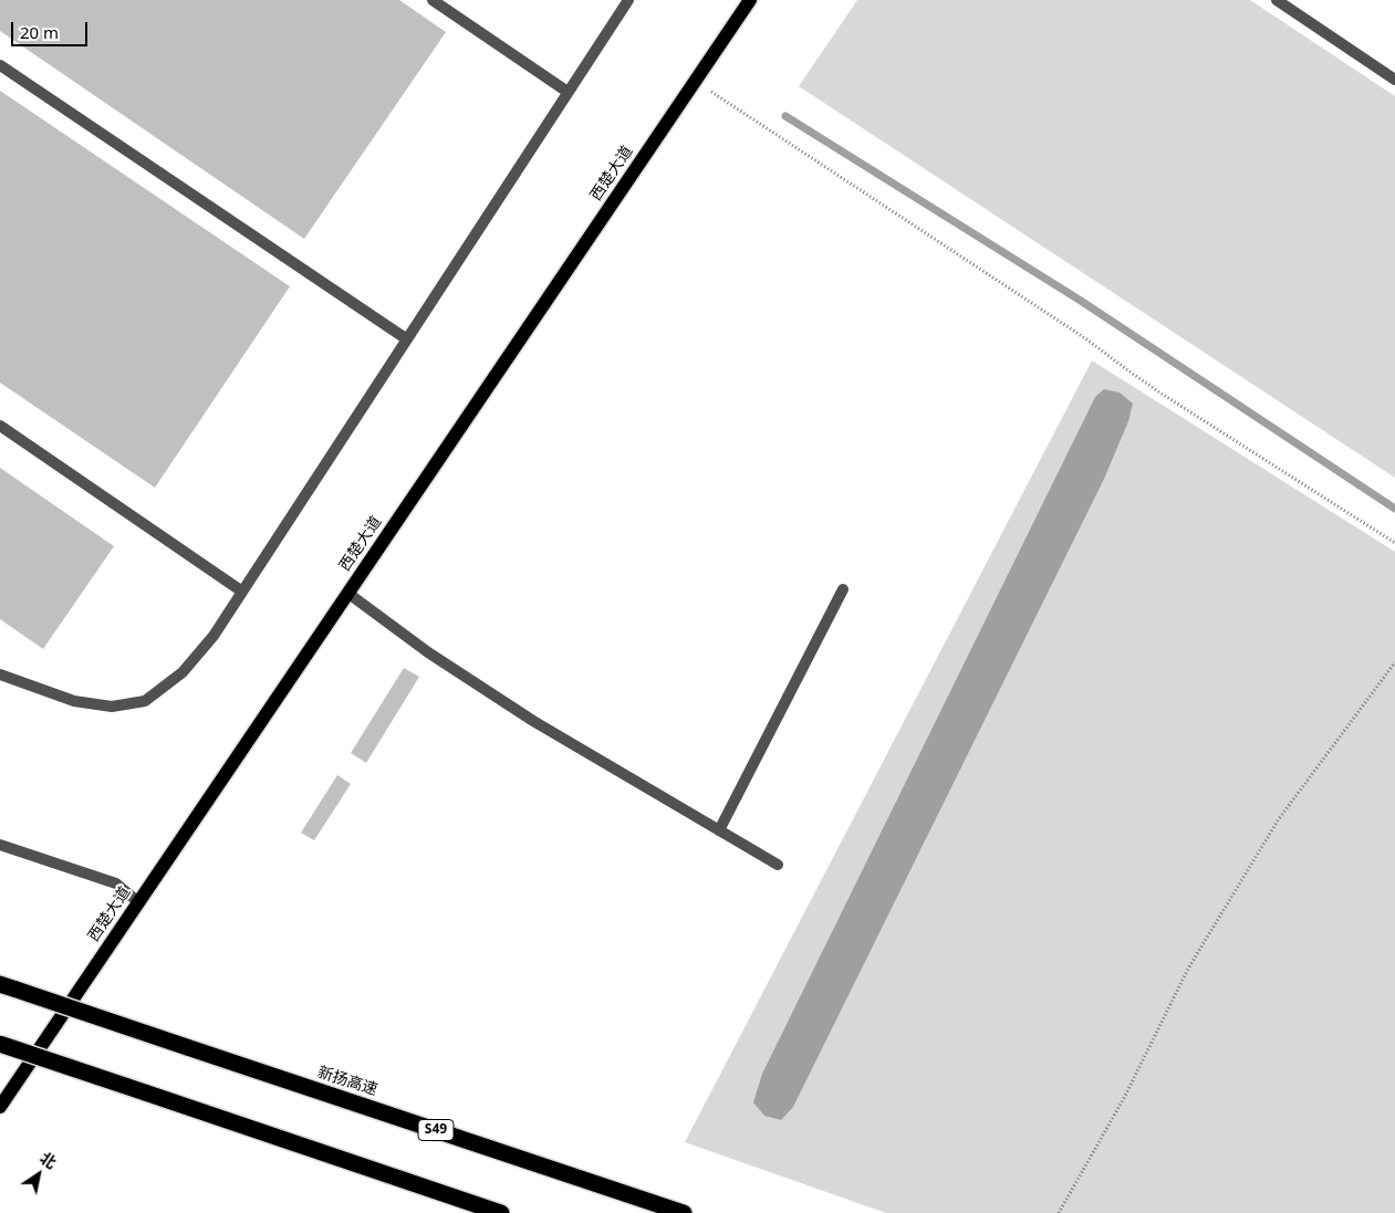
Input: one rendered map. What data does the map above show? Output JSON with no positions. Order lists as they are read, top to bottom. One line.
{"streets":{"highway":["新扬高速","S49"],"main road":["西楚大道"]},"scale_bar":"20 m","north":"top right"}
